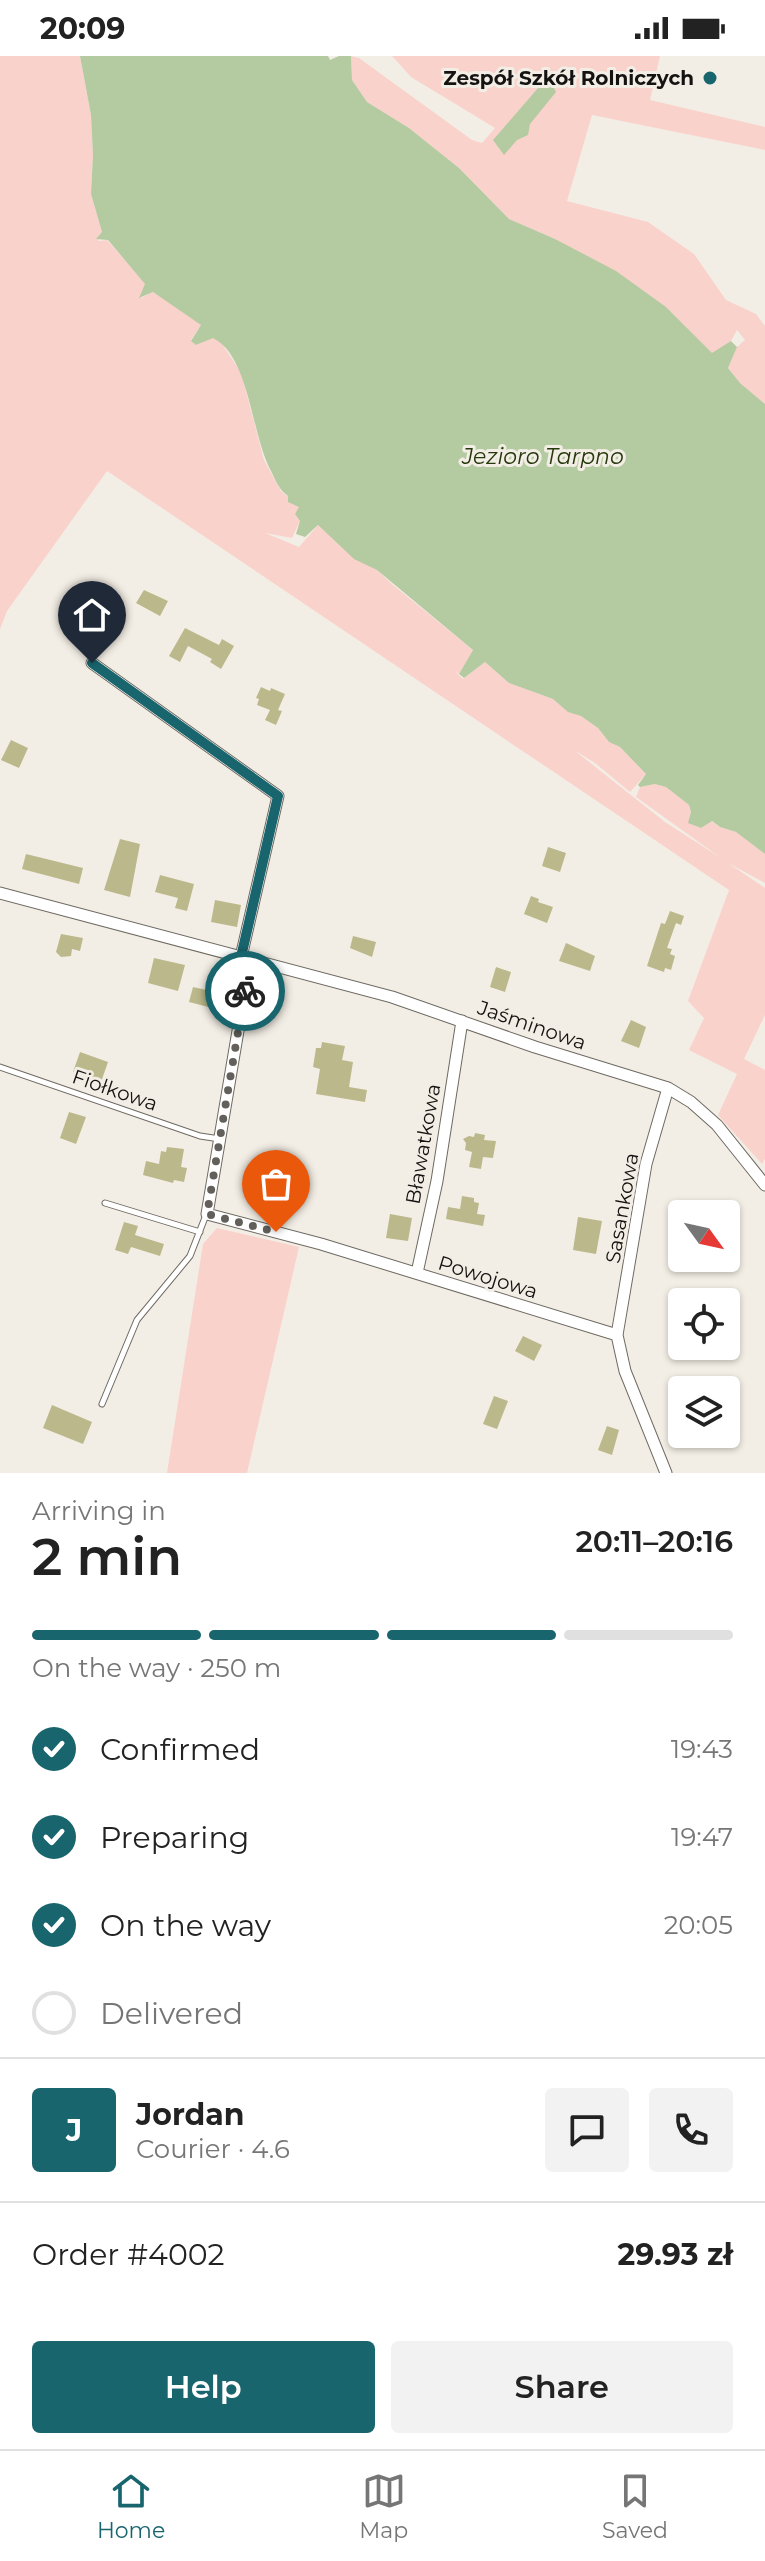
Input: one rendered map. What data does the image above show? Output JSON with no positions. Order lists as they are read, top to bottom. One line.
{"streets":{"street":["Jaśminowa","Bławatkowa","Sasankowa","Powojowa"],"lane":["Fiołkowa"]},"crossings":[["Jaśminowa","Bławatkowa"],["Jaśminowa","Sasankowa"],["Bławatkowa","Powojowa"],["Sasankowa","Powojowa"]],"water":["Jezioro Tarpno"],"places":["Zespół Szkół Rolniczych"],"north":"bottom right","page":{"status":"20:09","heading":["2 min","Arriving in","20:11–20:16"],"panel":["Jordan","Courier · 4.6","Order #4002","29.93 zł"],"bar":"On the way · 250 m","list":[["Confirmed","19:43"],["Preparing","19:47"],["On the way","20:05"],"Delivered"],"round":"J","buttons":["Help","Share"],"tabs":["Home","Map","Saved"]}}
